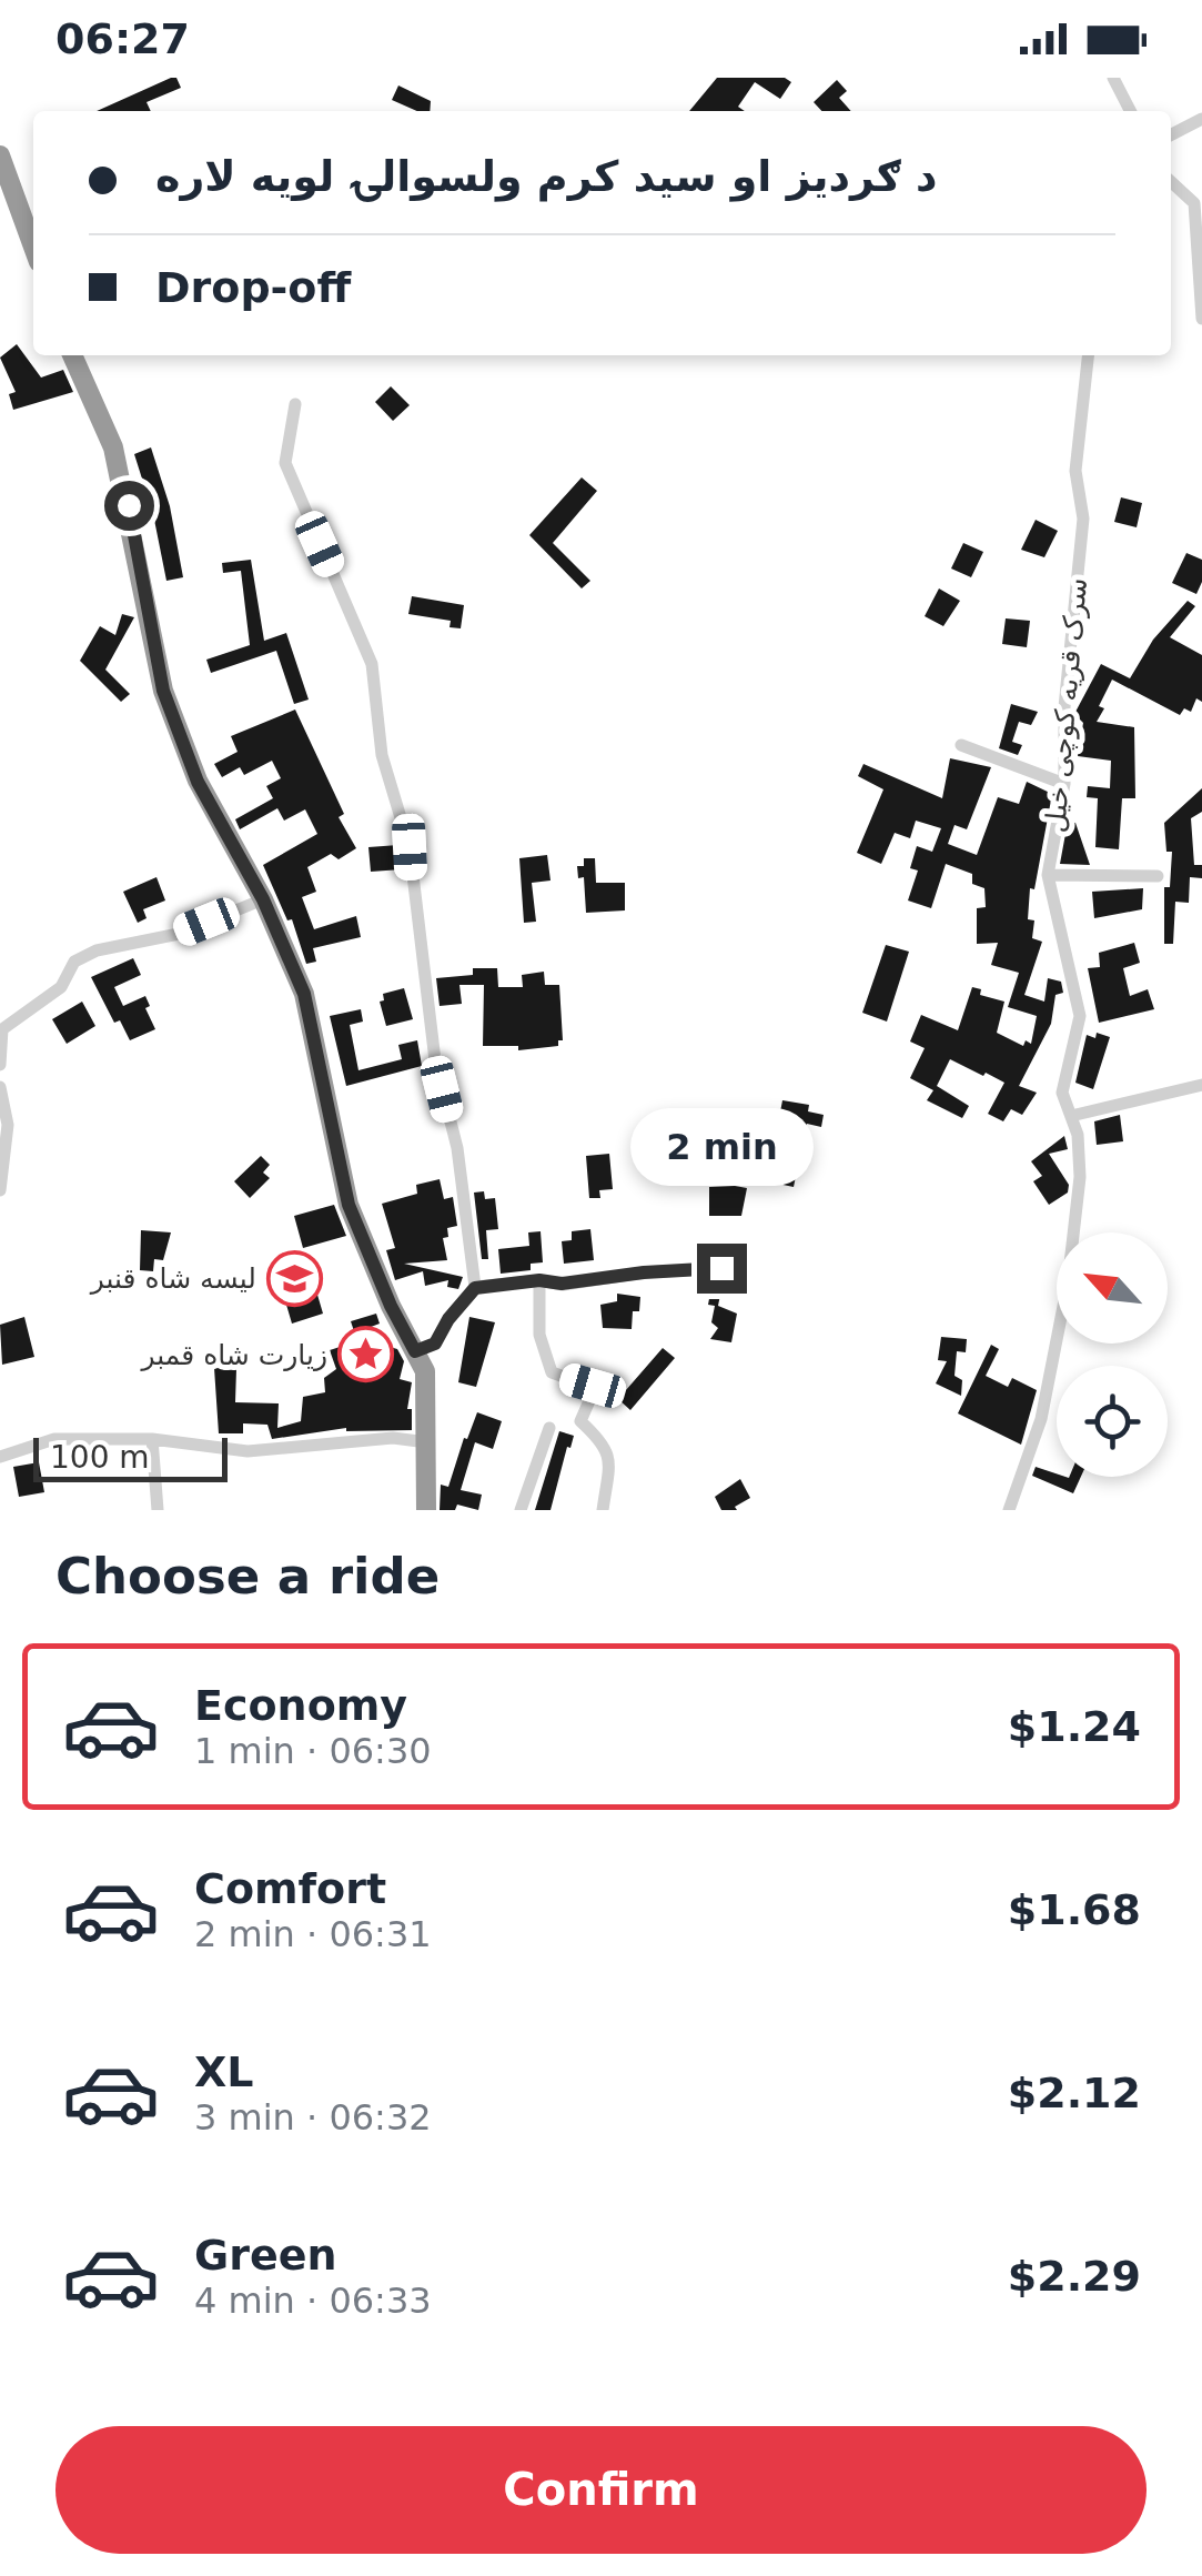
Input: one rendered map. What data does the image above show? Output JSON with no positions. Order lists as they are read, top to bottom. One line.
{"streets":{"street":["سرک قریه کوچی خیل"]},"places":{"school or university":["لیسه شاه قنبر"],"place":["زیارت شاه قمبر"]},"scale_bar":"100 m","north":"top left","page":{"status":"06:27","banner":["د ګردیز او سید کرم ولسوالۍ لویه لاره","Drop-off"],"bubble":"2 min","scale":"100 m","heading":"Choose a ride","list":[{"name":"Economy","note":"1 min · 06:30","value":"$1.24"},{"name":"Comfort","note":"2 min · 06:31","value":"$1.68"},{"name":"XL","note":"3 min · 06:32","value":"$2.12"},{"name":"Green","note":"4 min · 06:33","value":"$2.29"}],"buttons":"Confirm"}}
